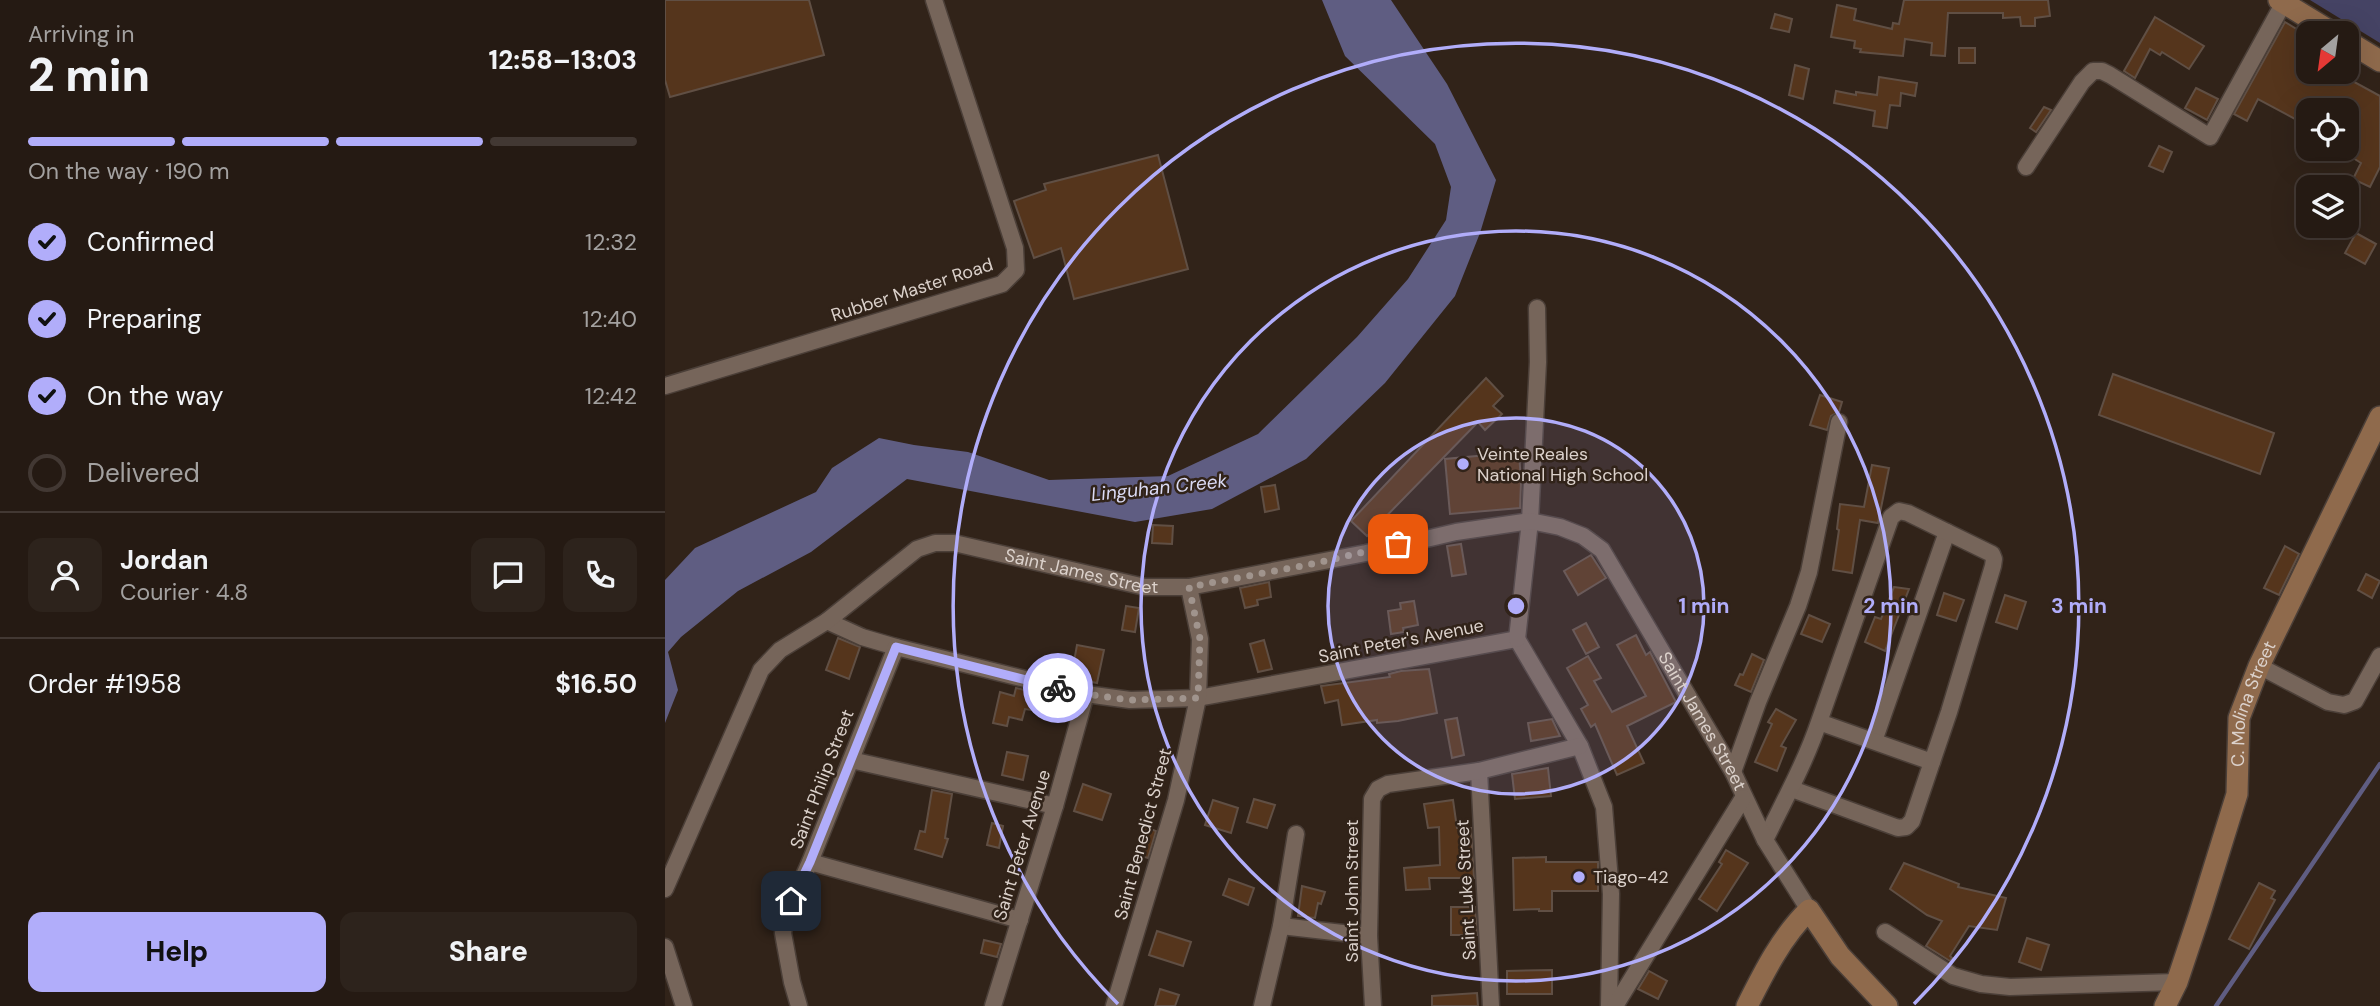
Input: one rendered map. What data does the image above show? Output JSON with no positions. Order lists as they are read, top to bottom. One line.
{"streets":{"street":["Rubber Master Road","Saint James Street","Saint Peter's Avenue","C. Molina Street","Saint Philip Street","Saint Benedict Street","Saint Peter Avenue","Saint Luke Street","Saint John Street"]},"crossings":[["Saint James Street","Saint Benedict Street"],["Saint Peter's Avenue","Saint Benedict Street"],["Saint Luke Street","Saint John Street"]],"water":["Linguhan Creek"],"places":["Veinte Reales National High School","Tiago-42"],"north":"bottom left","page":{"heading":["2 min","Arriving in","12:58–13:03"],"panel":["Jordan","Courier · 4.8","Order #1958","$16.50"],"bar":"On the way · 190 m","list":[["Confirmed","12:32"],["Preparing","12:40"],["On the way","12:42"],"Delivered"],"buttons":["Help","Share"]},"rings":["1 min","2 min","3 min"]}
